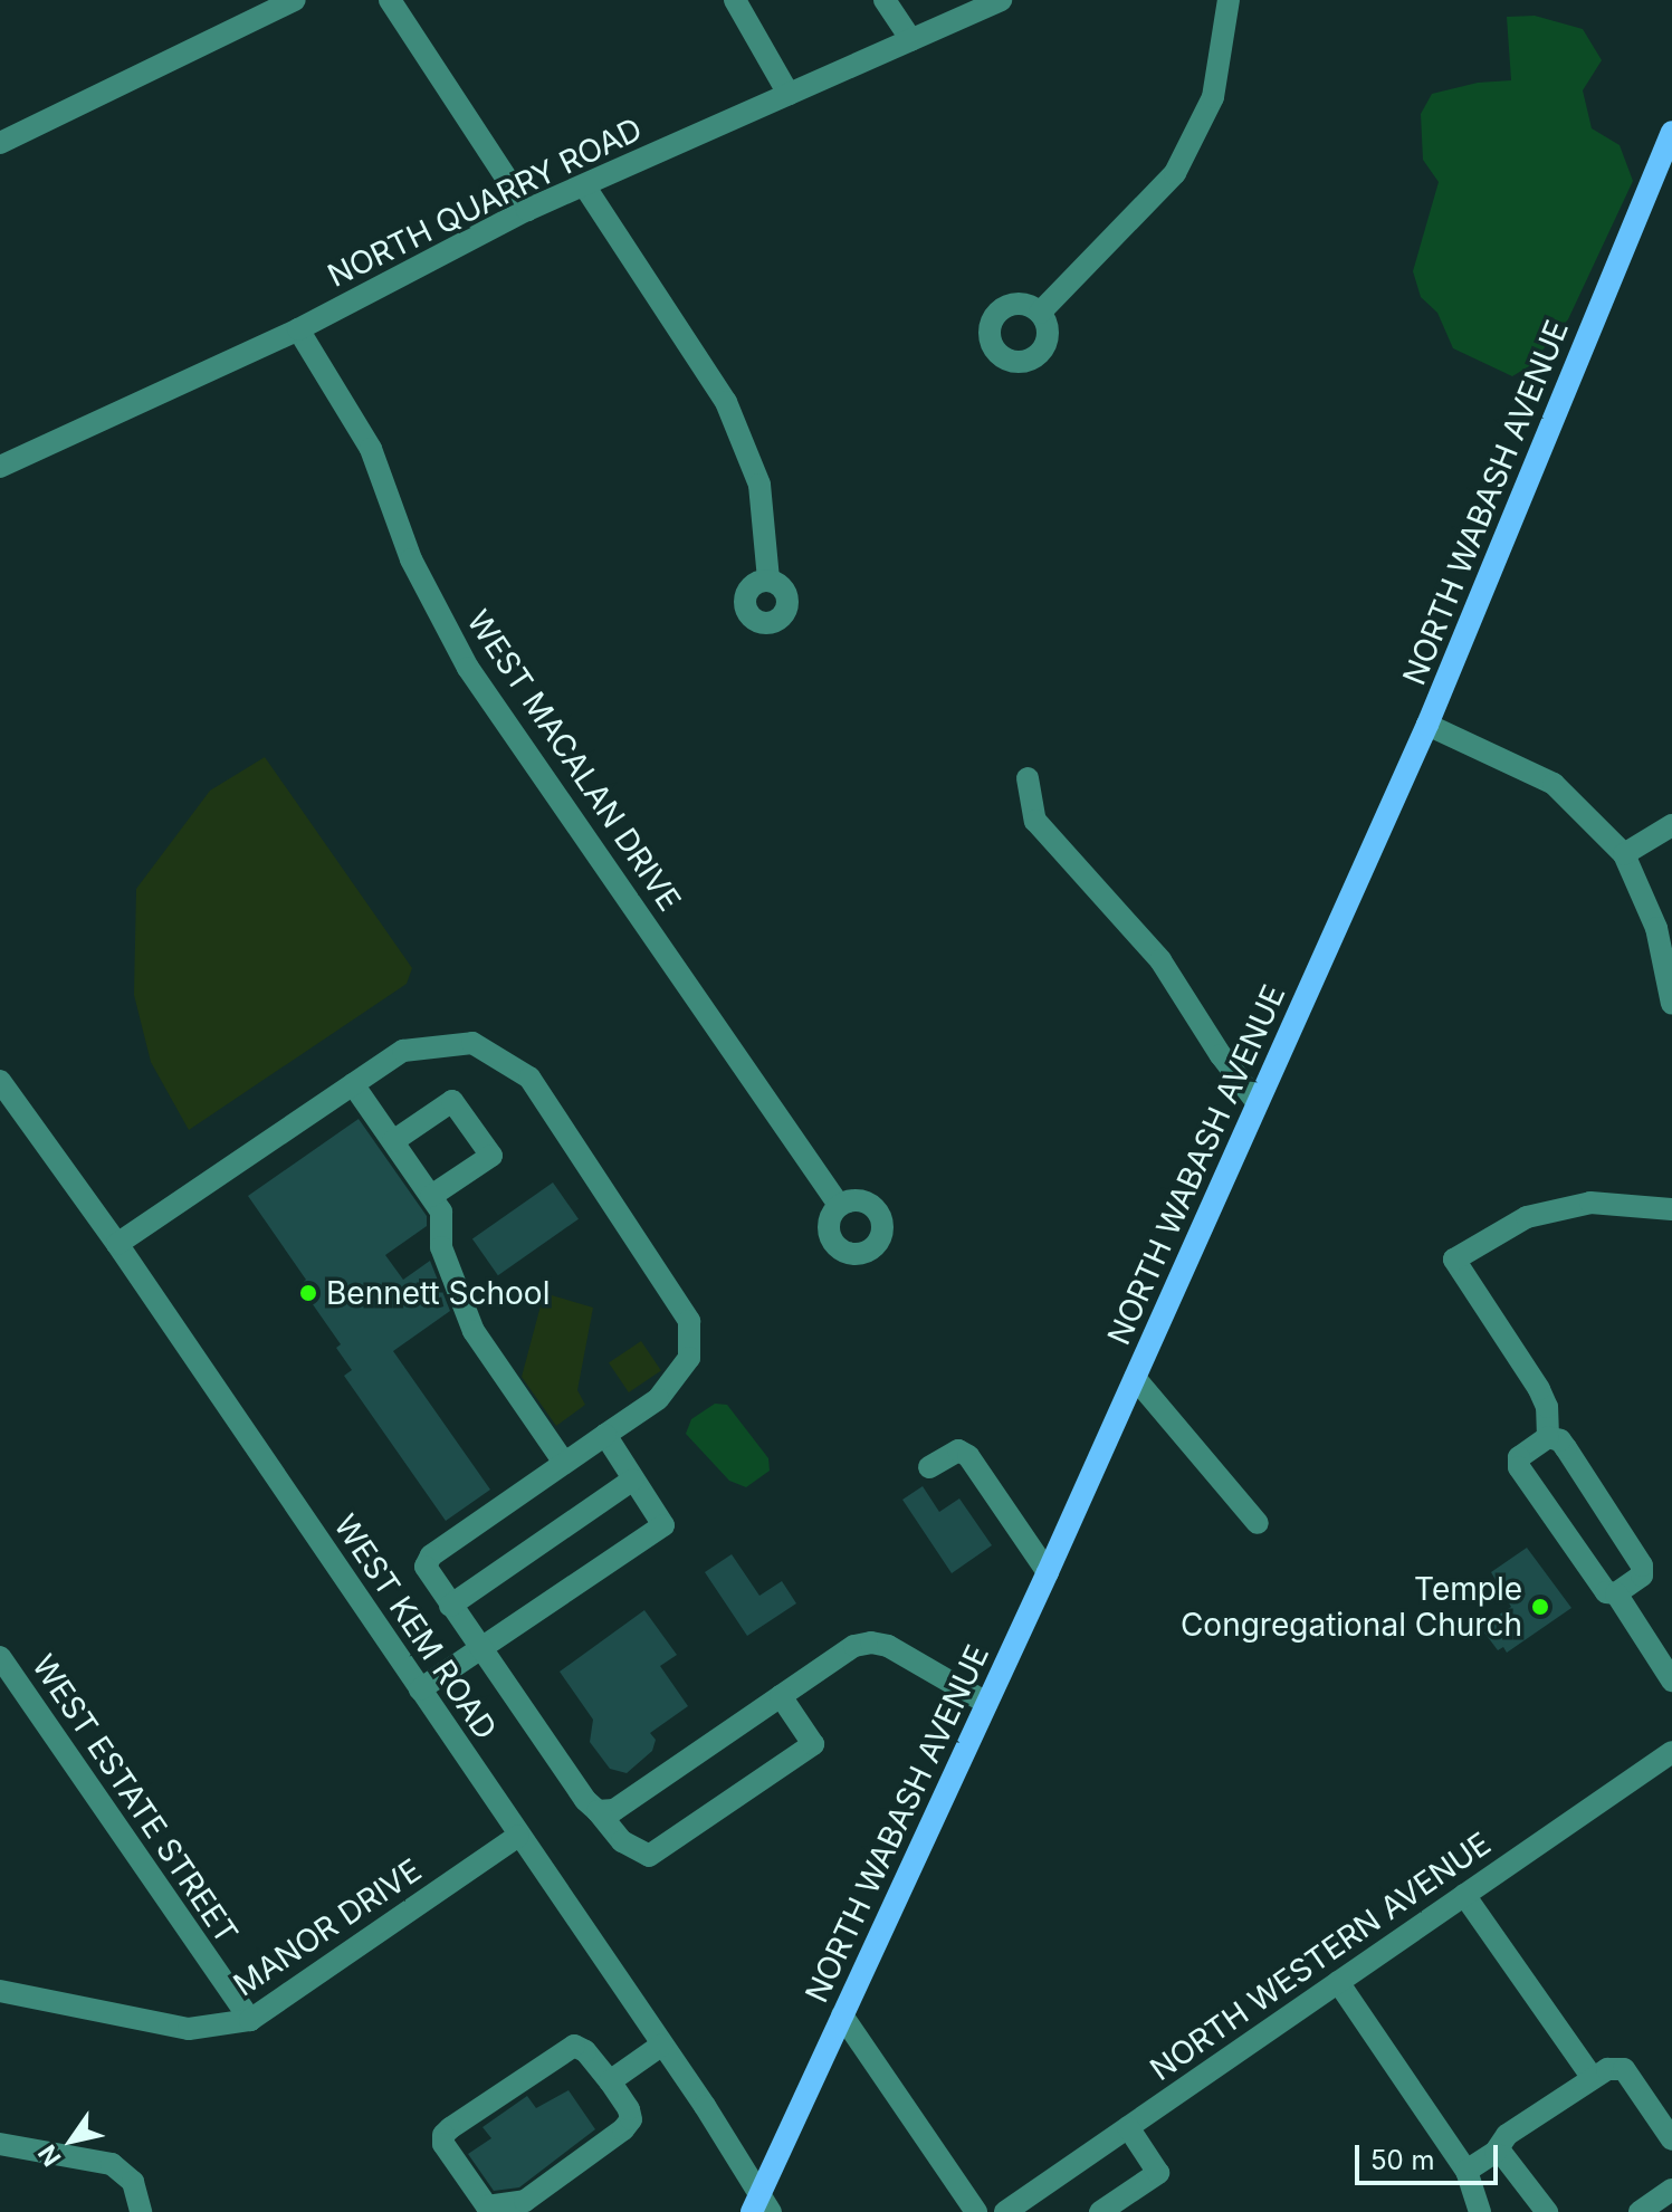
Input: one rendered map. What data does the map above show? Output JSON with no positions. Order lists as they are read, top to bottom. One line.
{"streets":{"main road":["NORTH WABASH AVENUE"],"street":["NORTH QUARRY ROAD","WEST MACALAN DRIVE","WEST KEM ROAD","WEST ESTATE STREET","MANOR DRIVE","NORTH WESTERN AVENUE"]},"crossings":[["NORTH QUARRY ROAD","WEST MACALAN DRIVE"],["NORTH WABASH AVENUE","WEST KEM ROAD"],["WEST KEM ROAD","MANOR DRIVE"],["WEST ESTATE STREET","MANOR DRIVE"]],"places":["Bennett School","Temple Congregational Church"],"scale_bar":"50 m","north":"bottom left"}
